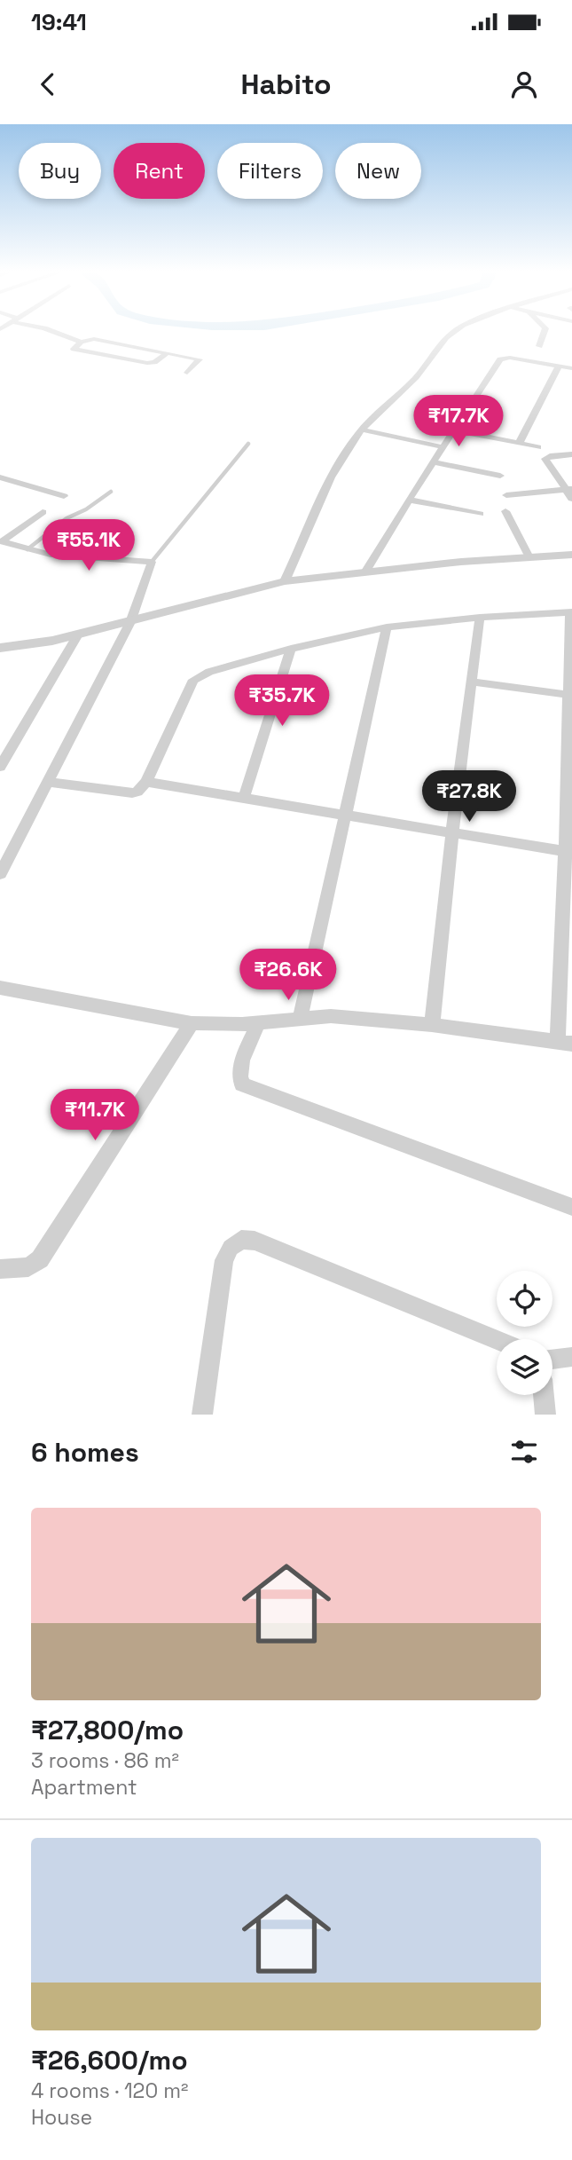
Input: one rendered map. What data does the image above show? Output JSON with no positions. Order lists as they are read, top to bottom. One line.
{"page":{"status":"19:41","header":"Habito","chip":["Buy","Rent","Filters","New"],"price":["₹17.7K","₹55.1K","₹35.7K","₹27.8K","₹26.6K","₹11.7K"],"heading":"6 homes","list":[{"name":"₹27,800/mo","note":"3 rooms · 86 m² · Apartment"},{"name":"₹26,600/mo","note":"4 rooms · 120 m² · House"}]}}
